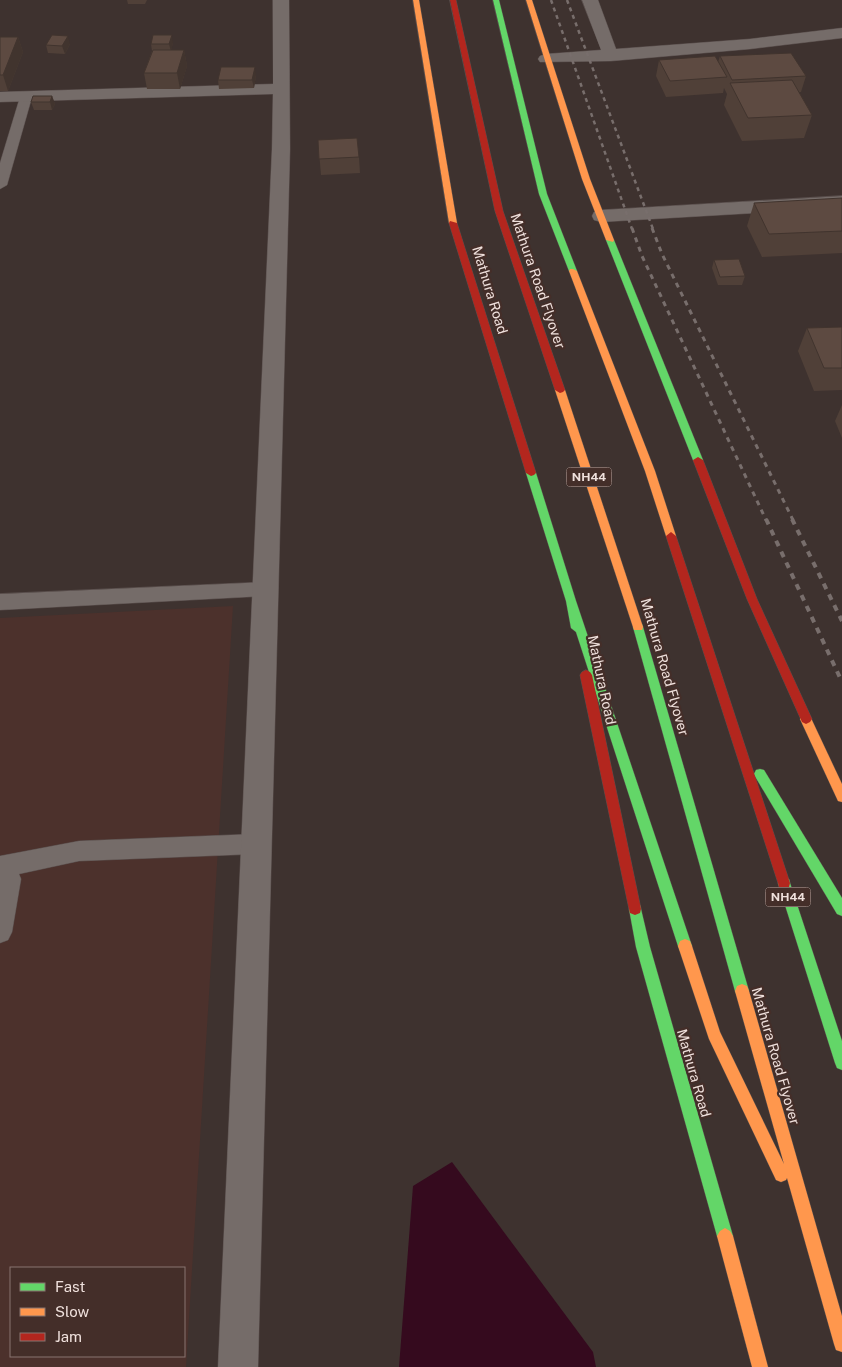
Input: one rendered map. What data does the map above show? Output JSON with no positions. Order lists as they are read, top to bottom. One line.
{"streets":{"main road":["Mathura Road Flyover","Mathura Road","NH44"]},"legend":["Fast","Slow","Jam"]}
